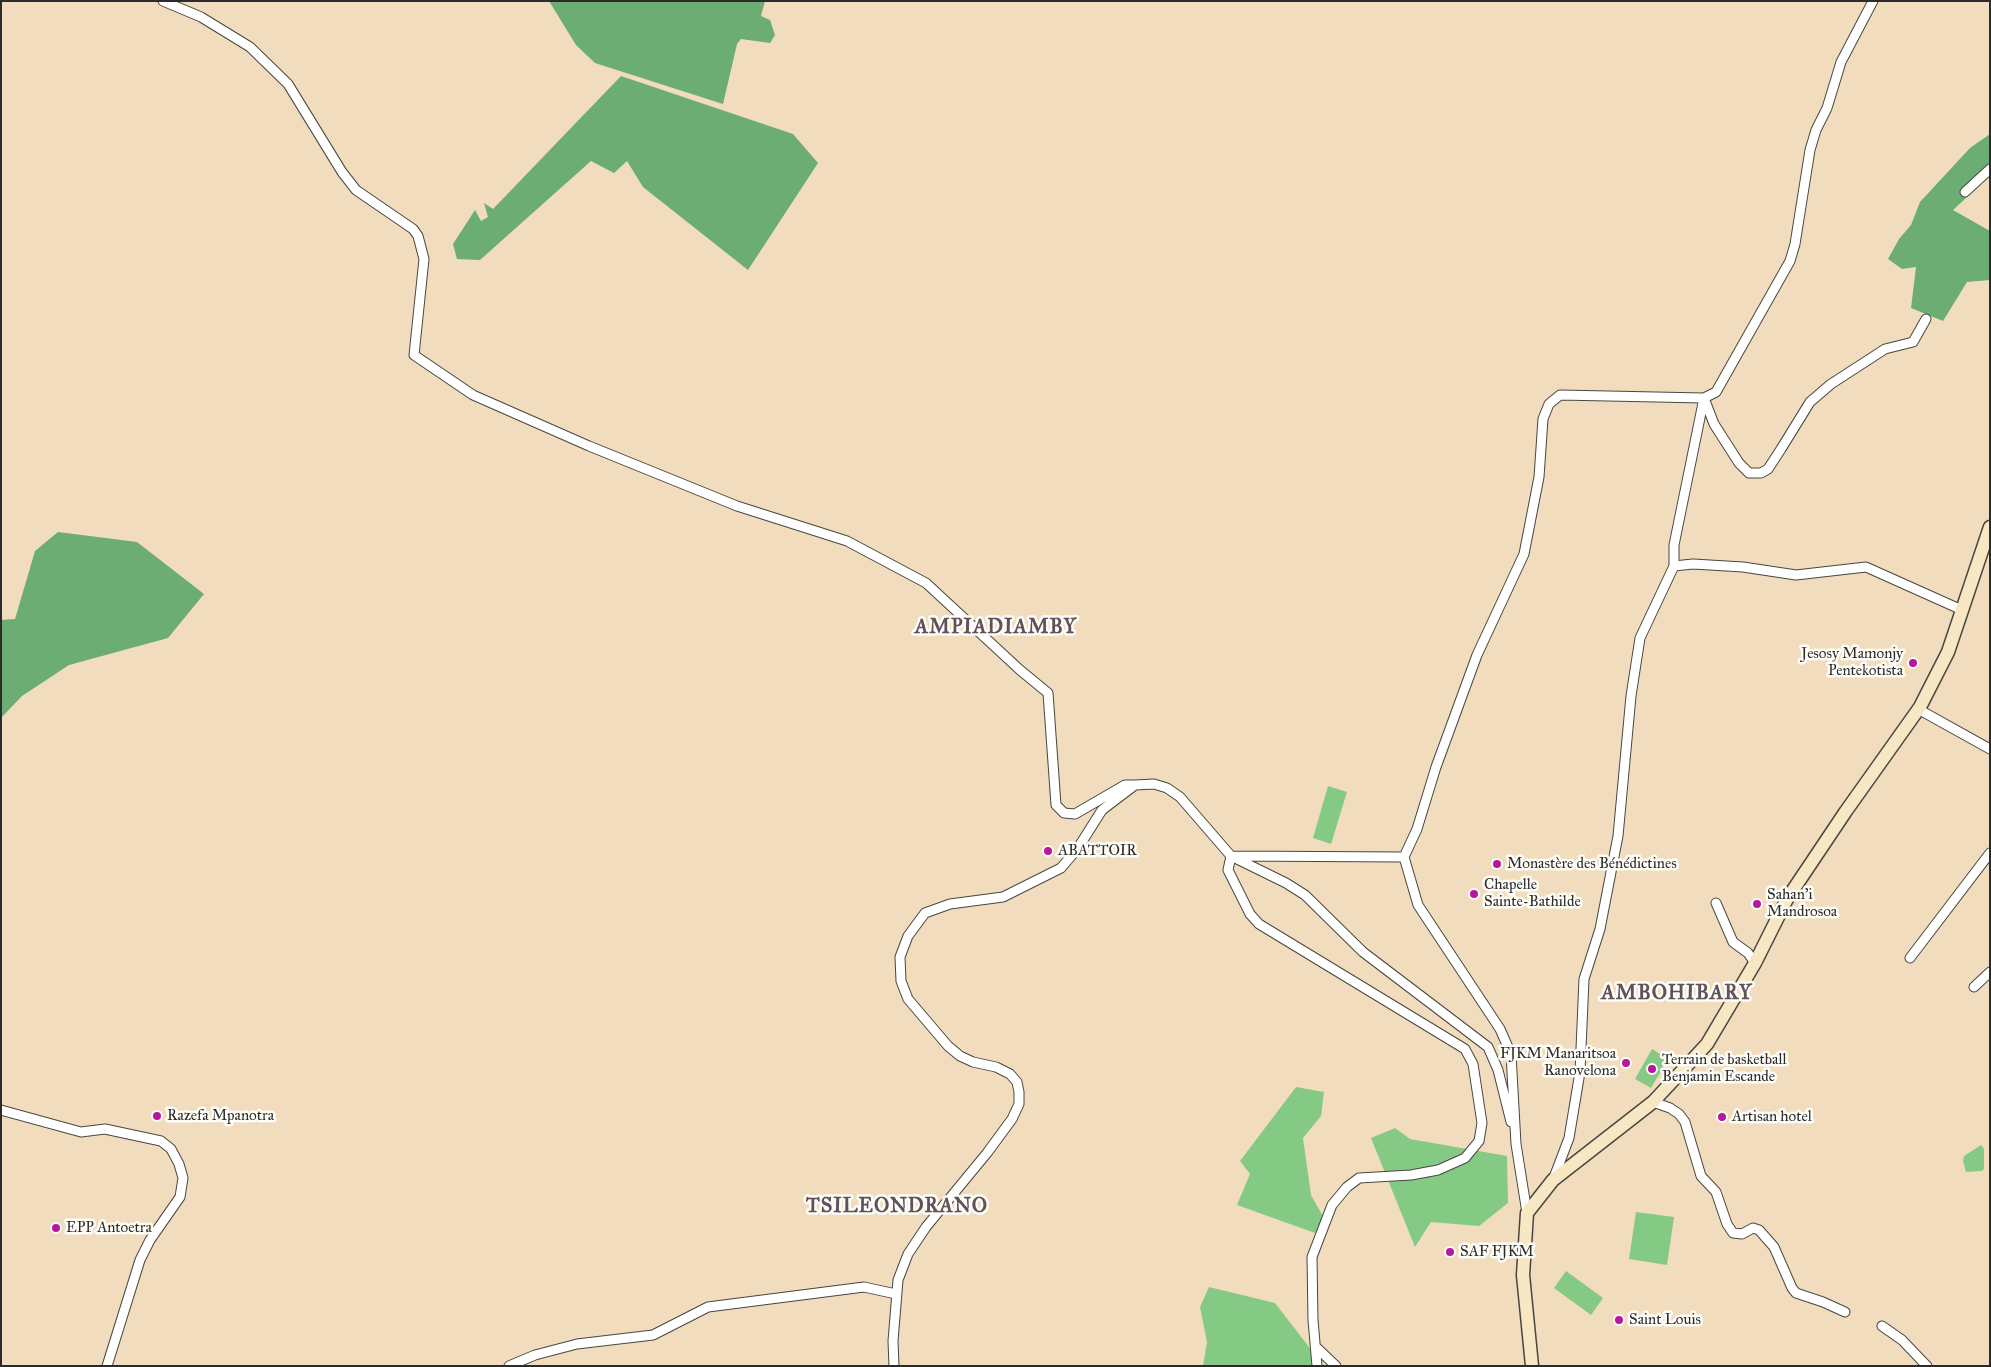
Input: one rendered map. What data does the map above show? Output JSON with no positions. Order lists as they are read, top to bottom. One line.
{"districts":["AMPIADIAMBY","AMBOHIBARY","TSILEONDRANO"],"places":["Jesosy Mamonjy Pentekotista","ABATTOIR","Monastère des Bénédictines","Chapelle Sainte-Bathilde","Sahan'i Mandrosoa","FJKM Manaritsoa Ranovelona","Terrain de basketball Benjamin Escande","Razefa Mpanotra","Artisan hotel","EPP Antoetra","SAF FJKM","Saint Louis"]}
